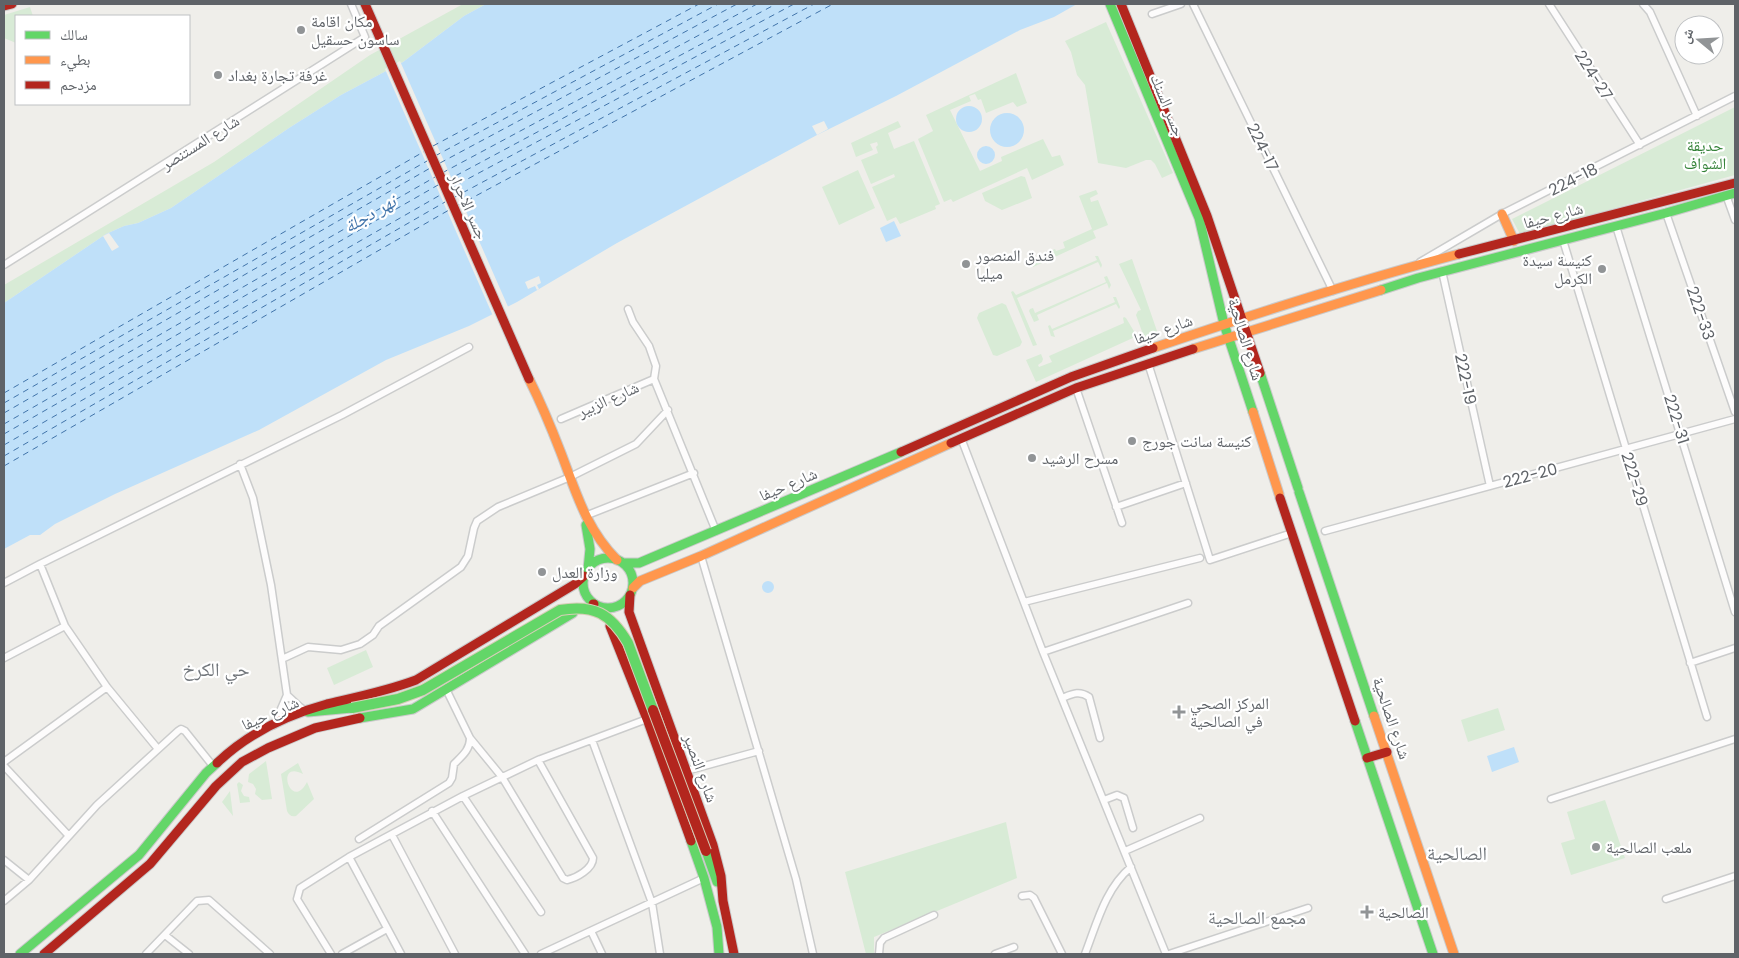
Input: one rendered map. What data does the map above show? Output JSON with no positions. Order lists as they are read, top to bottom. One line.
{"streets":{"main road":["جسر السنك","جسر الاحرار","شارع حيفا","شارع الصالحية","شارع النصیر"],"street":["224-27","شارع المستنصر","224-17","224-18","222-33","222-19","شارع الزبير","222-31","222-20","222-29"]},"crossings":[["224-27","224-18"],["جسر السنك","شارع الصالحية"],["224-17","شارع حيفا"],["224-18","شارع حيفا"],["شارع حيفا","222-33"],["شارع حيفا","شارع الصالحية"],["شارع حيفا","222-19"],["شارع حيفا","222-31"],["شارع حيفا","222-29"],["شارع حيفا","شارع النصیر"],["222-19","222-20"],["222-31","222-20"],["222-20","222-29"]],"districts":["حي الكرخ","الصالحية","مجمع الصالحية"],"water":["نهر دجلة"],"parks":["حديقة الشواف"],"places":{"other":["مكان اقامة ساسون حسقيل","غرفة تجارة بغداد","فندق المنصور ميليا","كنيسة سيدة الكرمل","كنيسة سانت جورج","مسرح الرشيد","وزارة العدل","ملعب الصالحية"],"health":["المركز الصحي في الصالحية","الصالحية"]},"legend":["سالك","بطيء","مزدحم"],"north":"left"}
